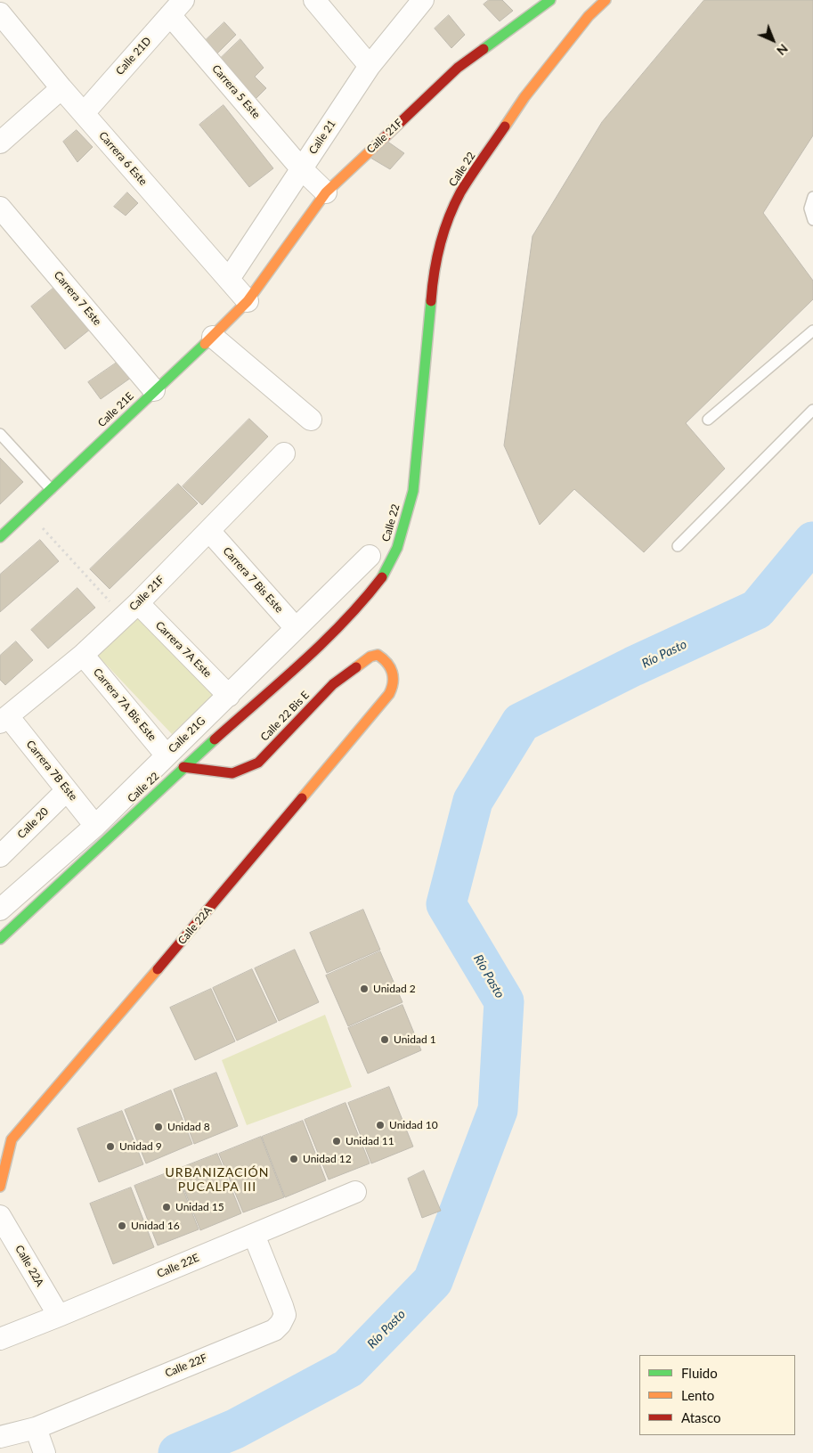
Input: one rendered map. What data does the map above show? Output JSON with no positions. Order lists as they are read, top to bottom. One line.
{"streets":{"street":["Calle 21D","Carrera 5 Este","Calle 21F","Calle 21","Carrera 6 Este","Calle 22","Carrera 7 Este","Calle 21E","Carrera 7 Bis Este","Carrera 7A Este","Carrera 7A Bis Este","Calle 22 Bis E","Calle 21G","Carrera 7B Este","Calle 20","Calle 22A","Calle 22E","Calle 22F"]},"crossings":[["Calle 21D","Carrera 5 Este"],["Calle 21D","Carrera 6 Este"],["Carrera 5 Este","Calle 21F"],["Carrera 5 Este","Calle 21"],["Calle 21F","Carrera 6 Este"],["Calle 21F","Calle 21E"],["Calle 21F","Carrera 7 Bis Este"],["Calle 21F","Carrera 7A Este"],["Calle 21F","Carrera 7A Bis Este"],["Calle 21F","Carrera 7B Este"],["Calle 21","Carrera 6 Este"],["Carrera 6 Este","Calle 21E"],["Calle 22","Carrera 7A Bis Este"],["Calle 22","Calle 22 Bis E"],["Calle 22","Calle 21G"],["Carrera 7 Este","Calle 21E"],["Carrera 7 Bis Este","Calle 21G"],["Carrera 7A Este","Calle 21G"],["Carrera 7A Bis Este","Calle 22 Bis E"],["Carrera 7A Bis Este","Calle 21G"],["Calle 22 Bis E","Calle 21G"],["Calle 22 Bis E","Calle 22A"],["Calle 21G","Carrera 7B Este"],["Carrera 7B Este","Calle 20"],["Calle 22A","Calle 22E"],["Calle 22E","Calle 22F"]],"districts":["URBANIZACIÓN PUCALPA III"],"water":["Río Pasto"],"places":["Unidad 2","Unidad 1","Unidad 10","Unidad 8","Unidad 11","Unidad 9","Unidad 12","Unidad 15","Unidad 16"],"legend":["Fluido","Lento","Atasco"],"north":"bottom right"}
